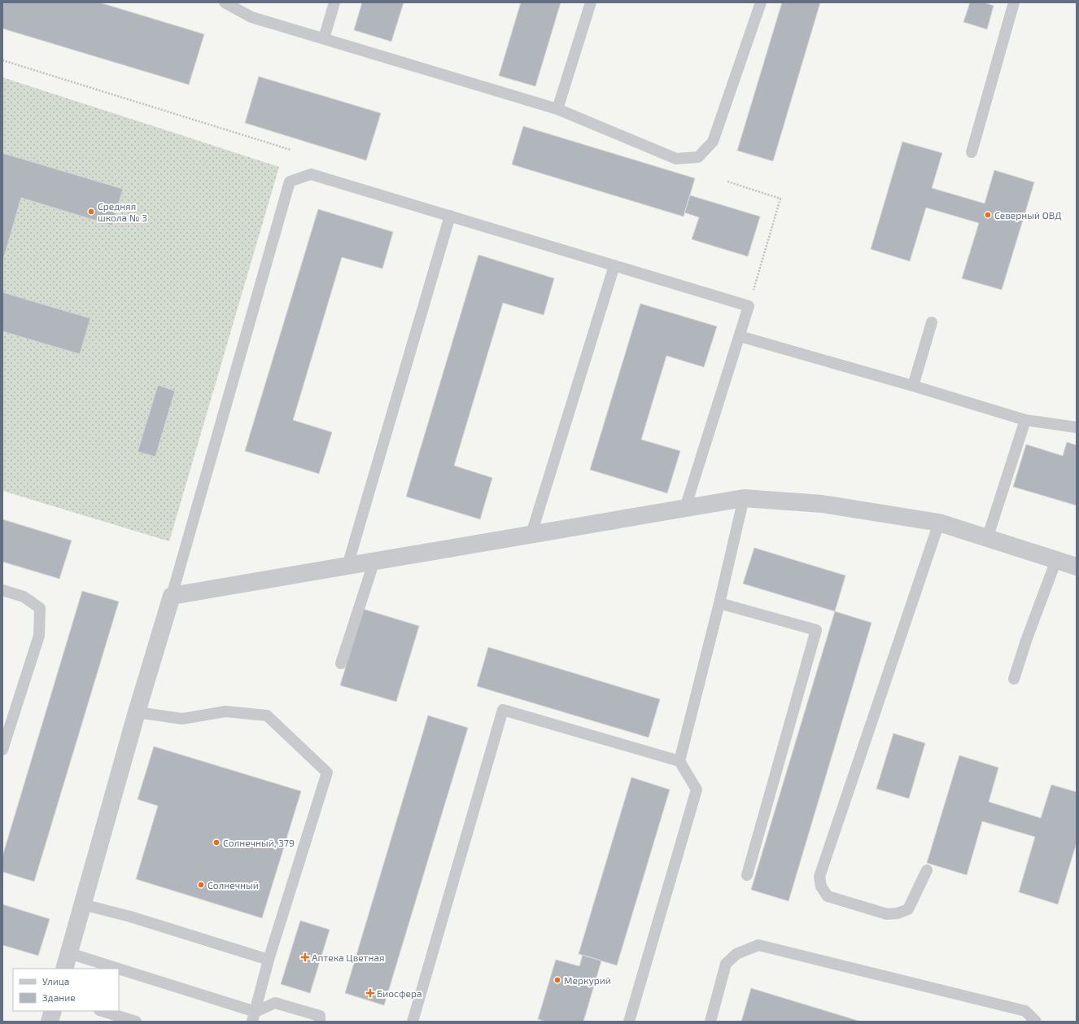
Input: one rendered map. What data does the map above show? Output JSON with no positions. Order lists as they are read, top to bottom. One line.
{"places":{"other":["Средняя школа № 3","Северный ОВД","Солнечный, 379","Солнечный","Меркурий"],"health":["Аптека Цветная","Биосфера"]},"legend":["Улица","Здание"]}
